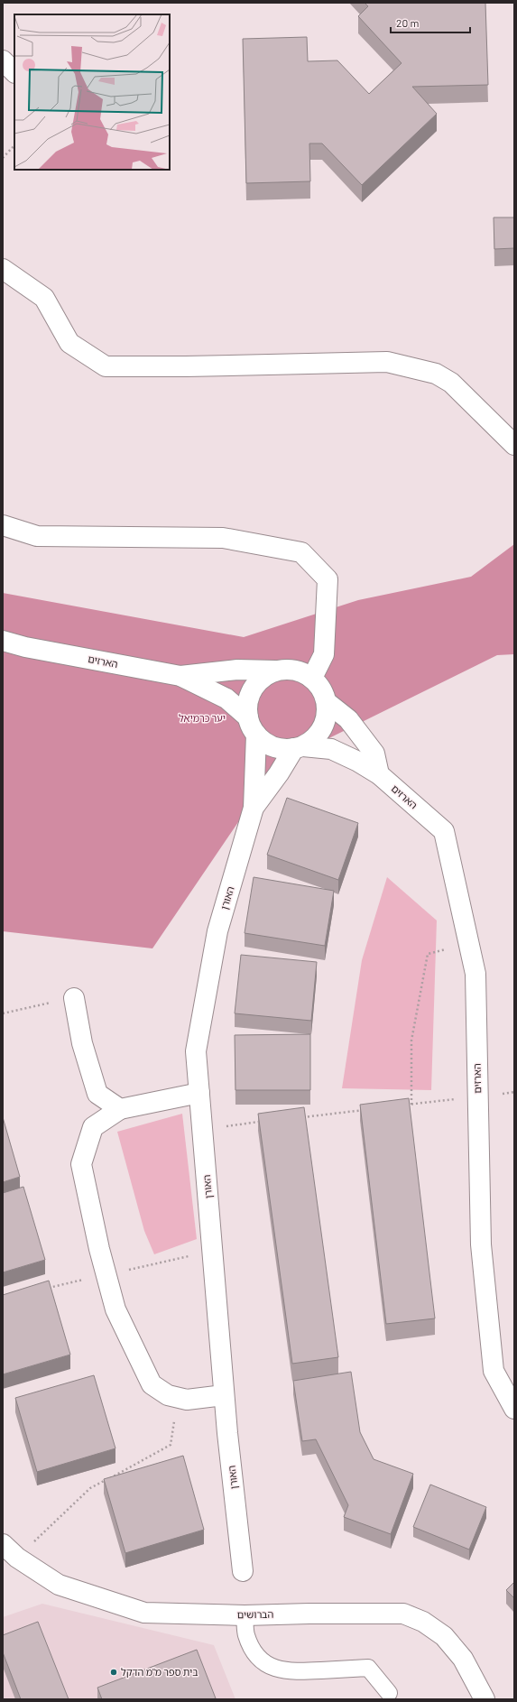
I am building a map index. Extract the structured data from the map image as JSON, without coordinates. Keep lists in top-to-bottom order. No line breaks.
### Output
{"streets":{"street":["הארזים","האורן","הברושים"]},"crossings":[["הארזים","האורן"]],"parks":["יער כרמיאל"],"places":["בית ספר מ\"מ הדקל"],"scale_bar":"20 m"}
